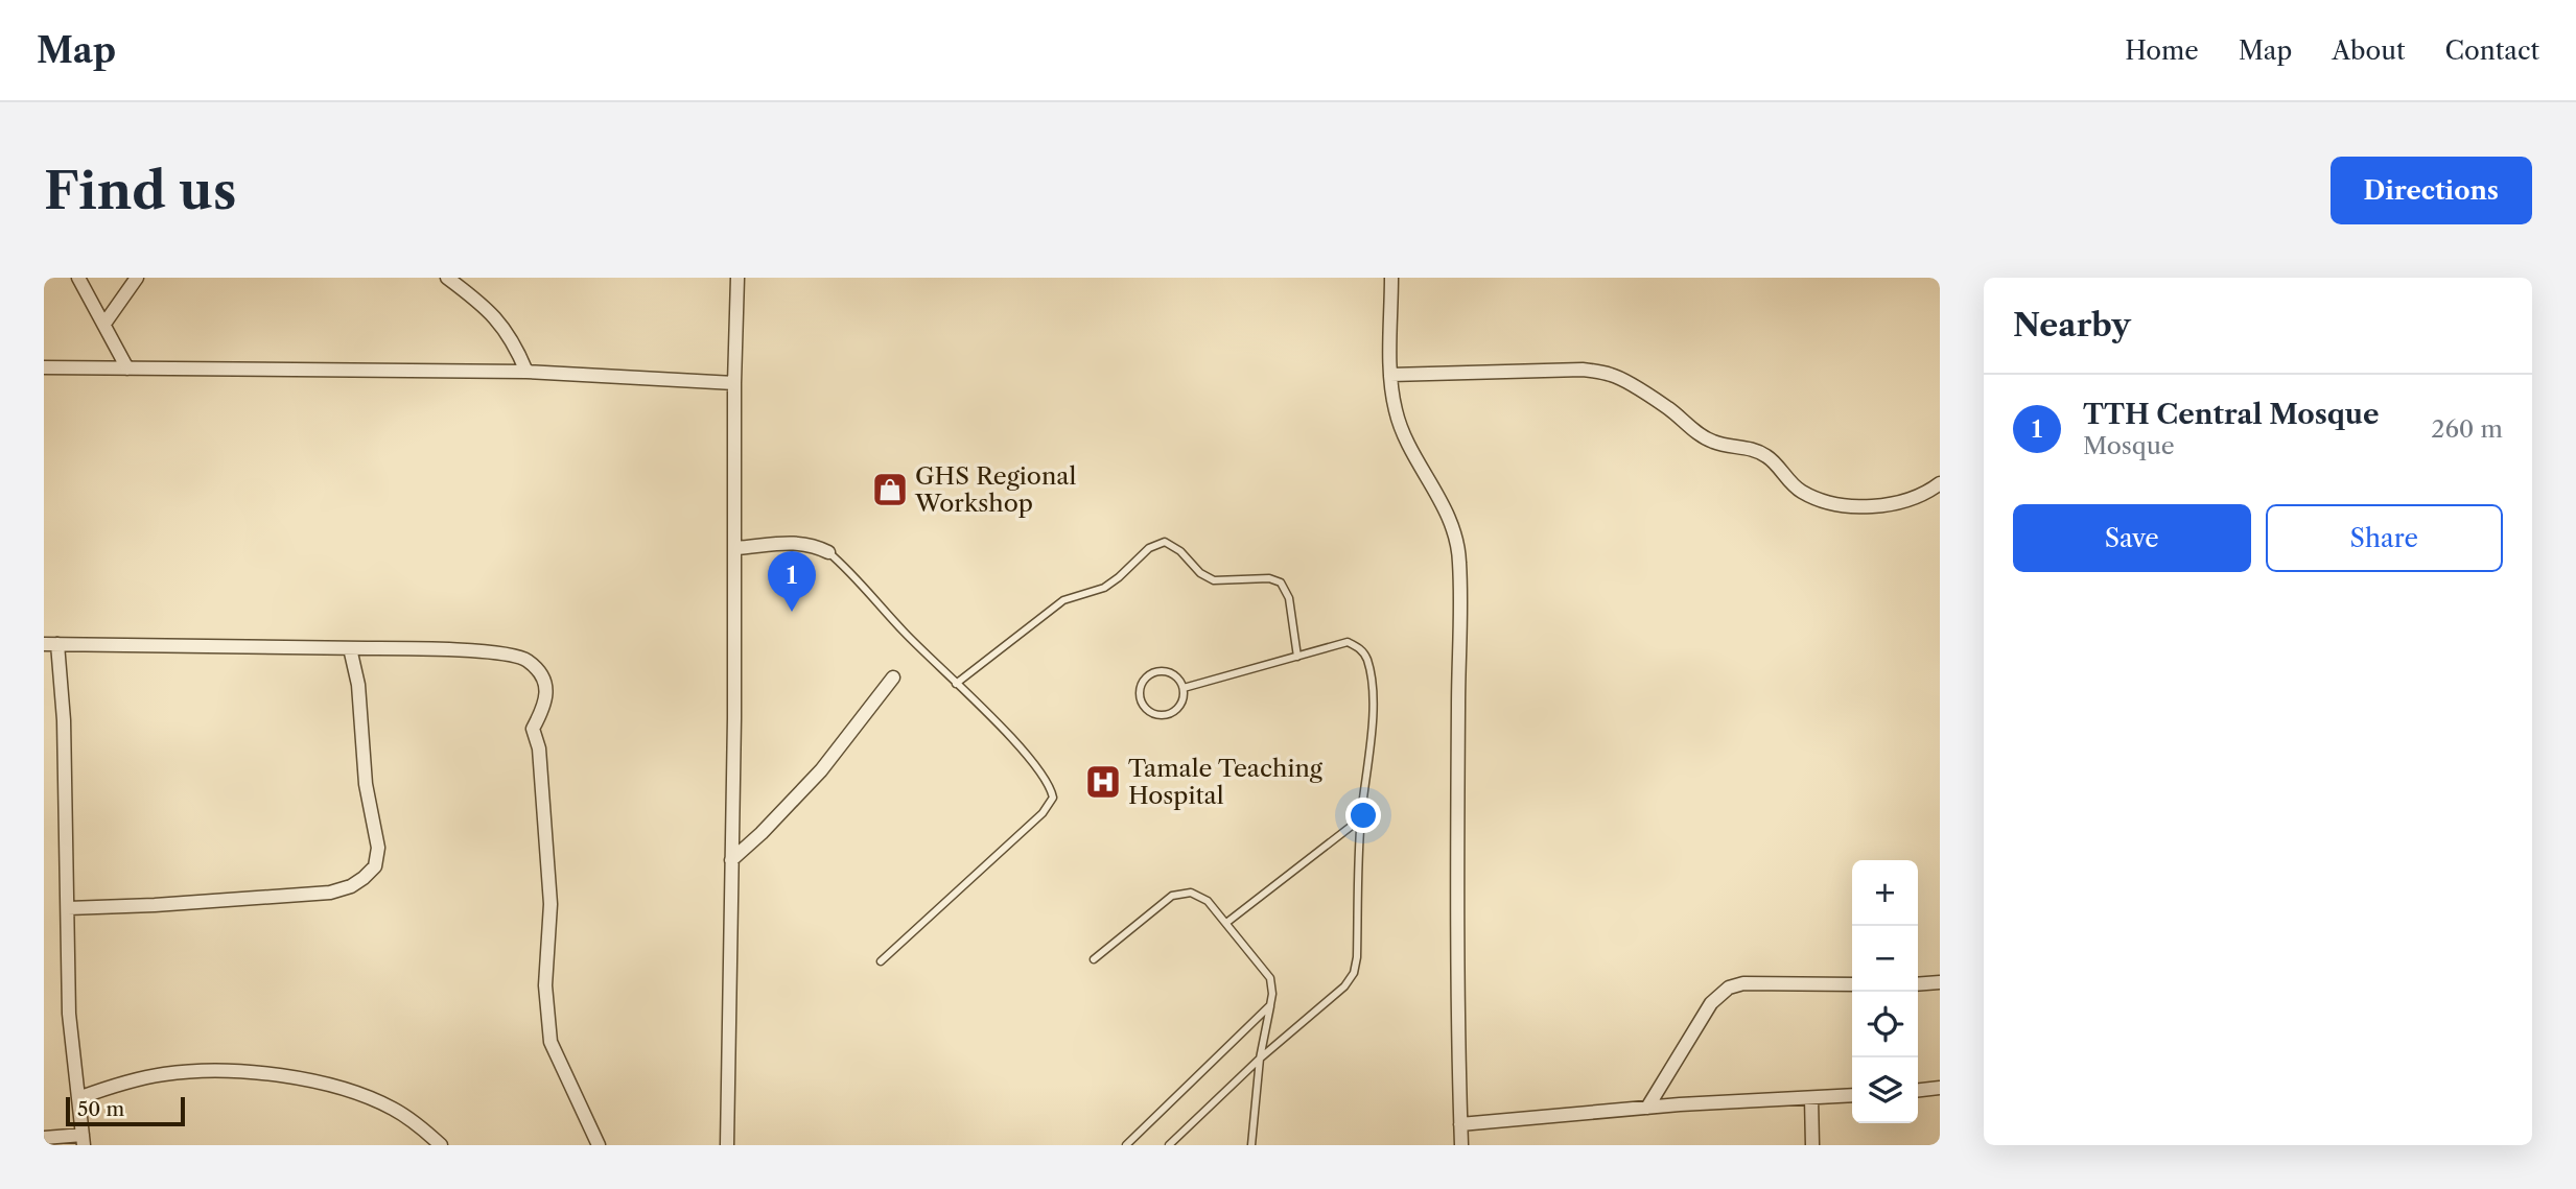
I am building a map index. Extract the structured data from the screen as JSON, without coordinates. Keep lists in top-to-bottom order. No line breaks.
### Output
{"places":{"shop":["GHS Regional Workshop"],"hospital":["Tamale Teaching Hospital"]},"scale_bar":"50 m","page":{"header":"Map","nav":["Home","Map","About","Contact"],"buttons":["Directions",["Save","Share"]],"title":"Find us","heading":"Nearby","list":[{"mark":"1","name":"TTH Central Mosque","note":"Mosque","value":"260 m"}],"pins":"1","map_buttons":["+","−"],"scale":"50 m"}}
